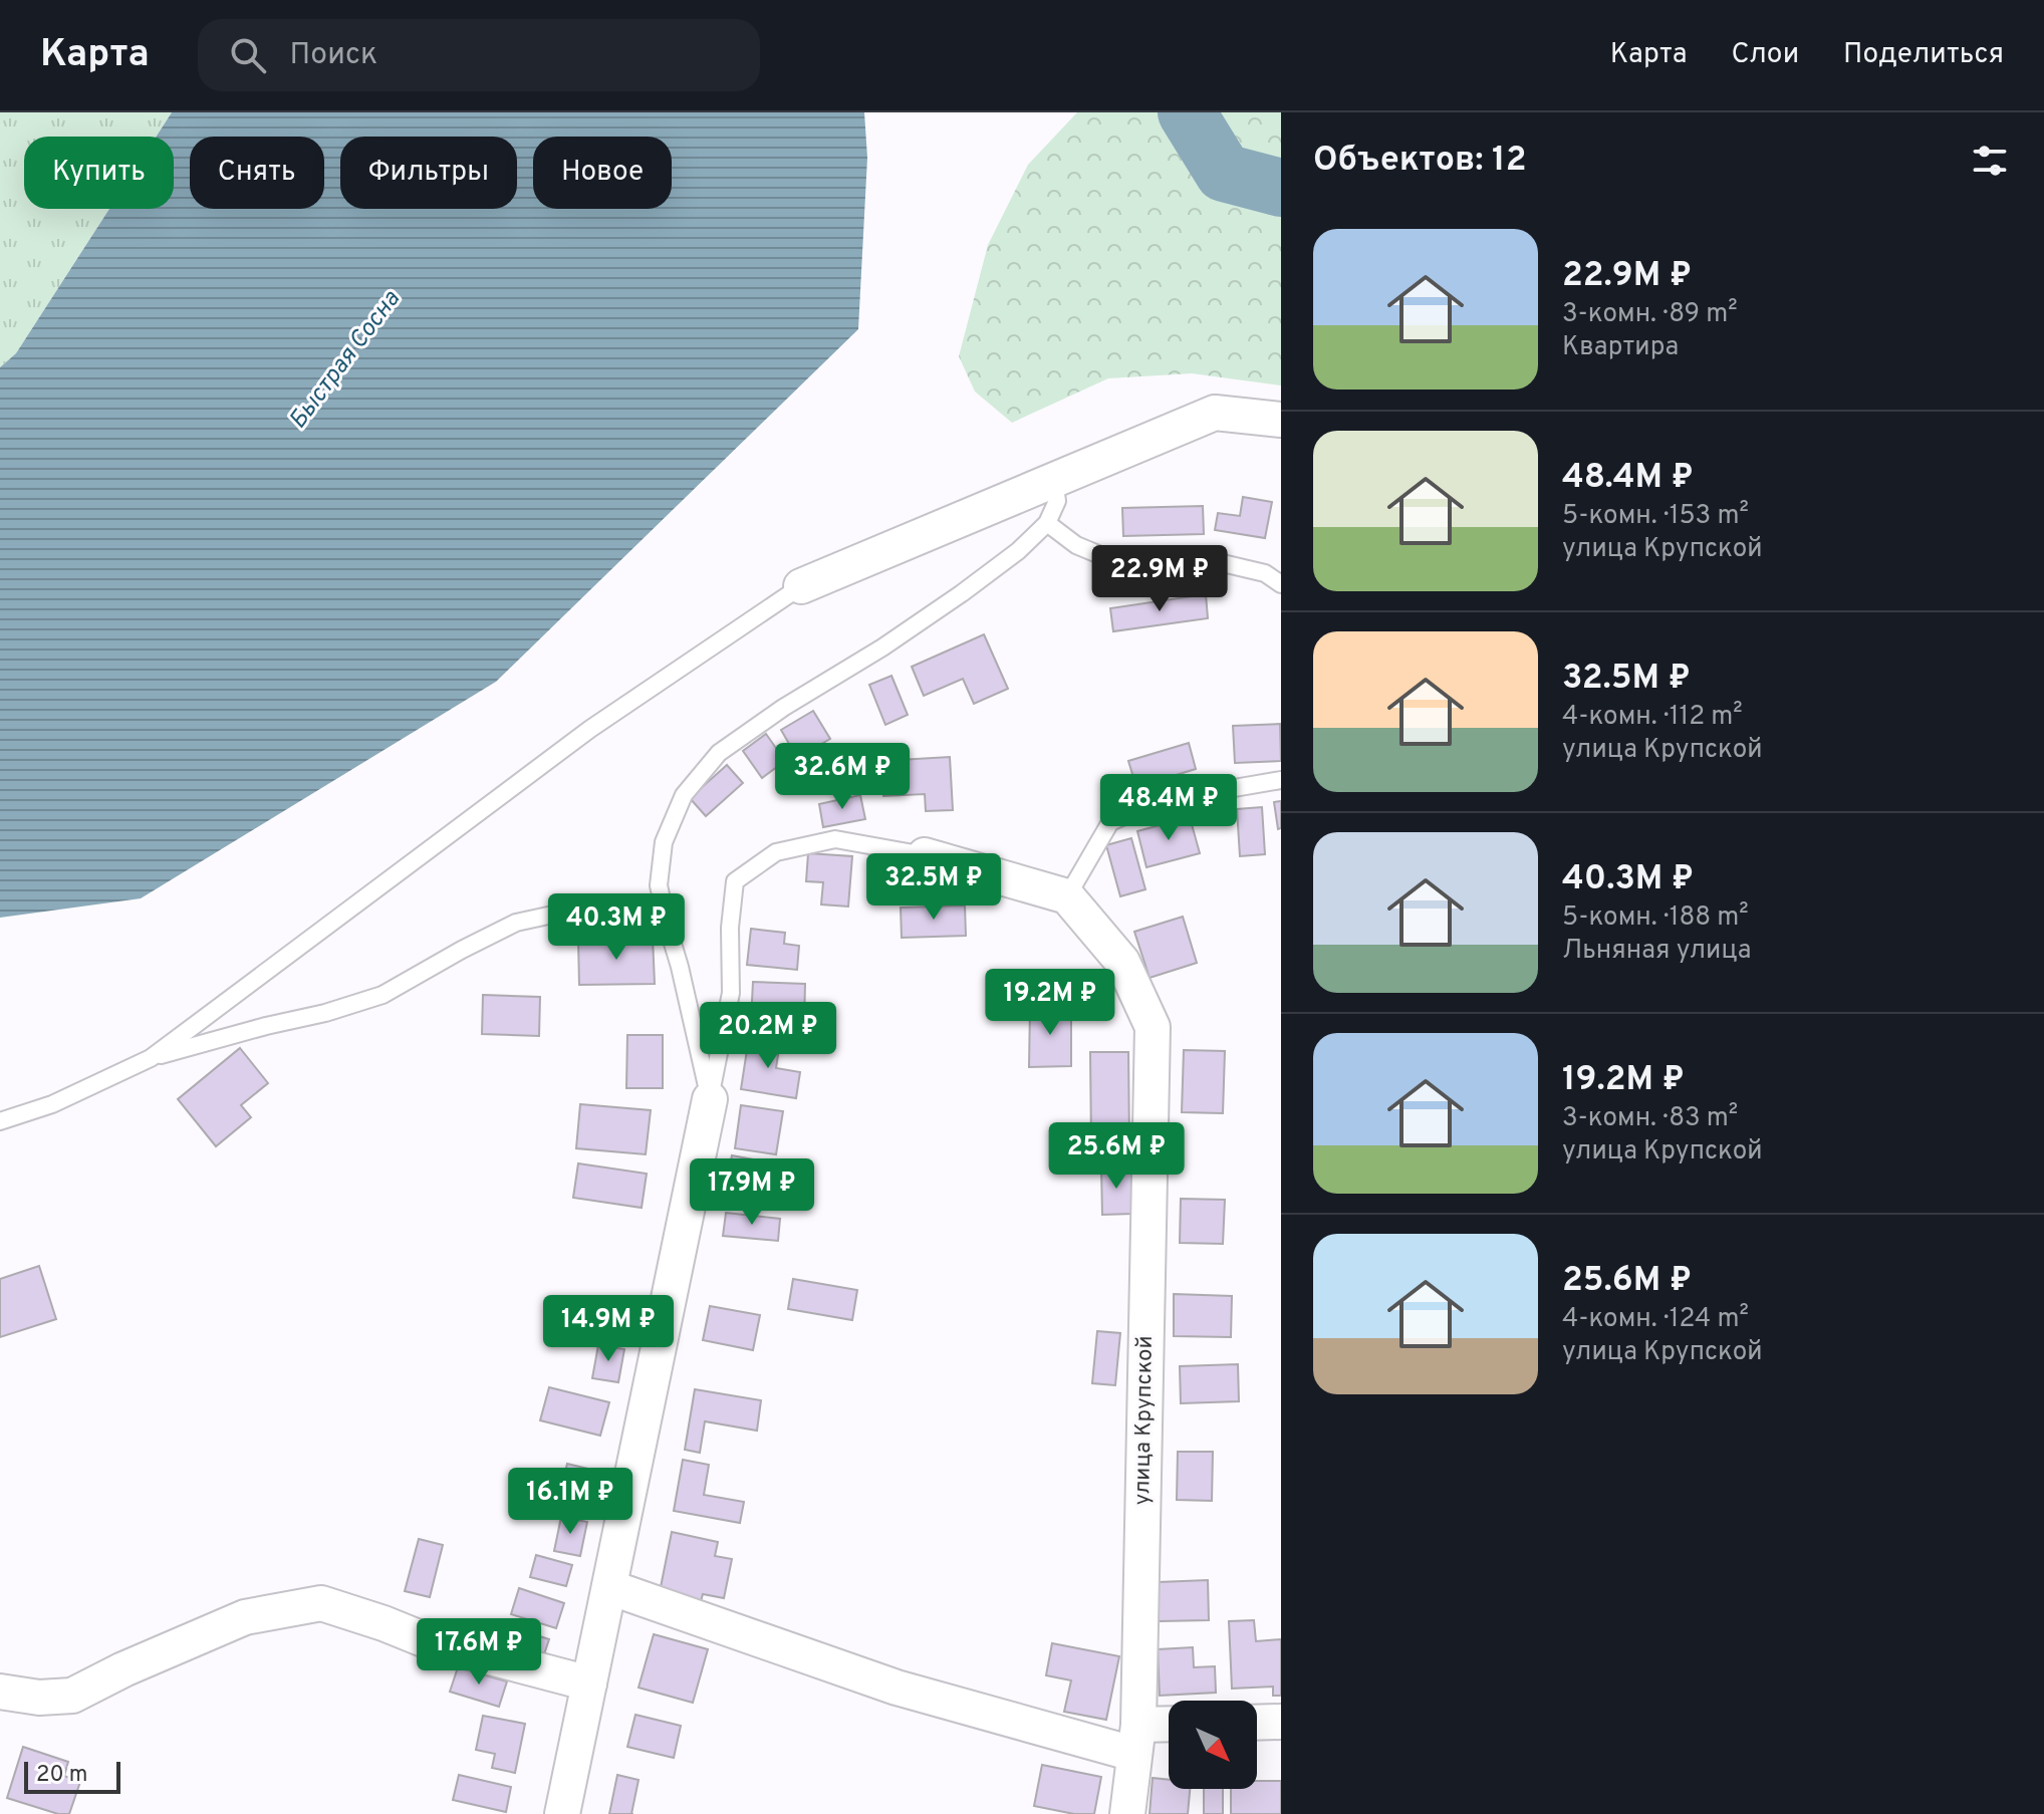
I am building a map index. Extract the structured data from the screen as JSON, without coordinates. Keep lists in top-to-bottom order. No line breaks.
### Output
{"streets":{"street":["улица Крупской"]},"water":["Быстрая Сосна"],"scale_bar":"20 m","north":"bottom right","page":{"header":"Карта","search":"Поиск","nav":["Карта","Слои","Поделиться"],"heading":"Объектов: 12","chip":["Купить","Снять","Фильтры","Новое"],"list":[{"name":"22.9M ₽","note":"3-комн. · 89 m² · Квартира"},{"name":"48.4M ₽","note":"5-комн. · 153 m² · улица Крупской"},{"name":"32.5M ₽","note":"4-комн. · 112 m² · улица Крупской"},{"name":"40.3M ₽","note":"5-комн. · 188 m² · Льняная улица"},{"name":"19.2M ₽","note":"3-комн. · 83 m² · улица Крупской"},{"name":"25.6M ₽","note":"4-комн. · 124 m² · улица Крупской"}],"price":["22.9M ₽","32.6M ₽","48.4M ₽","32.5M ₽","40.3M ₽","19.2M ₽","20.2M ₽","25.6M ₽","17.9M ₽","14.9M ₽","16.1M ₽","17.6M ₽"],"scale":"20 m"}}
